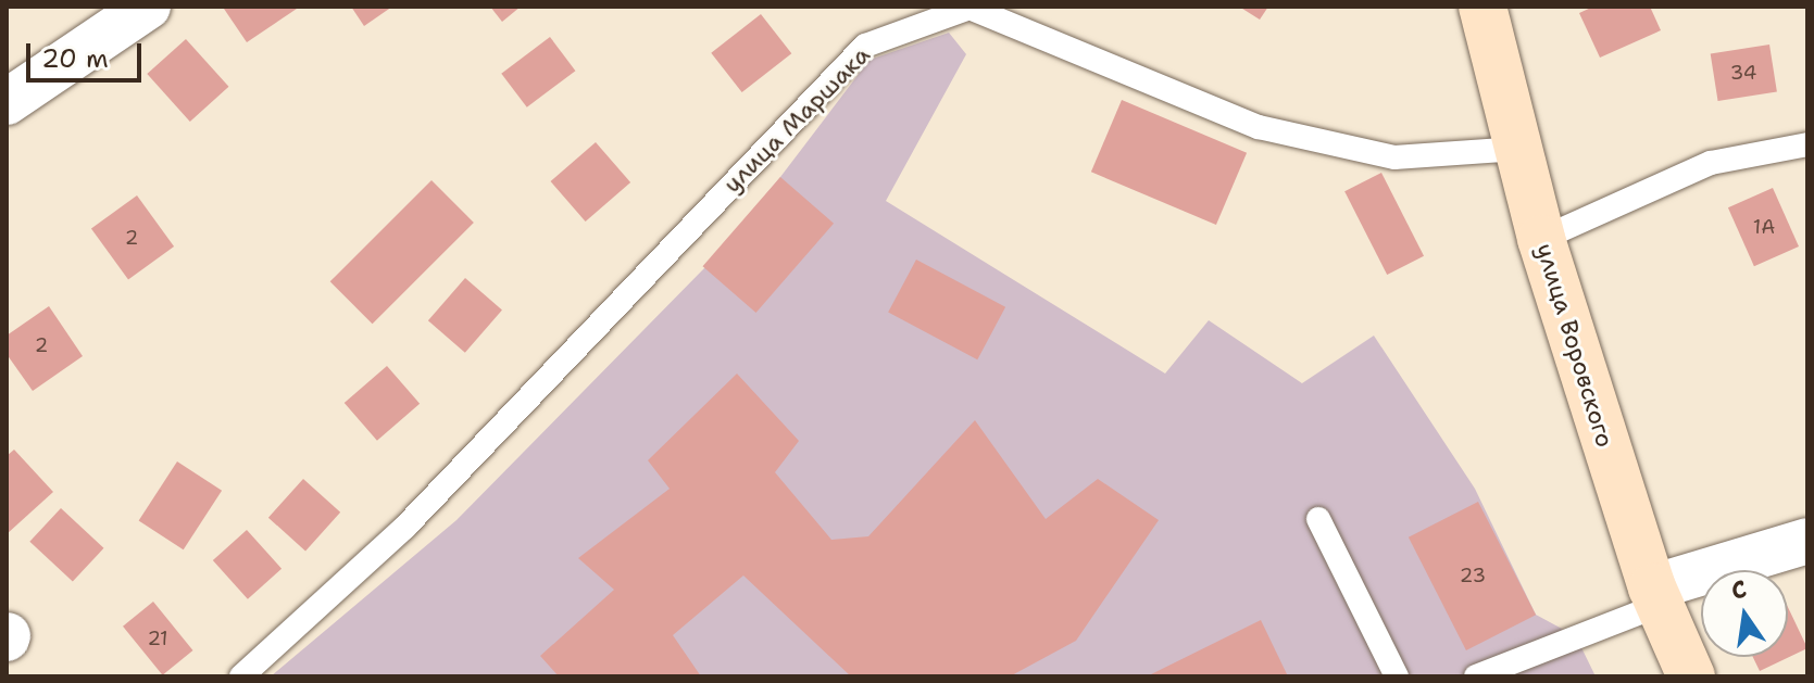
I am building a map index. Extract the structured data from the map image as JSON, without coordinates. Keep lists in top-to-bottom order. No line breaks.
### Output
{"streets":{"street":["улица Воровского"],"lane":["улица Маршака"]},"crossings":[["улица Маршака","улица Воровского"]],"house_numbers":["34","1А","2","2","23","21"],"scale_bar":"20 m","north":"top"}
